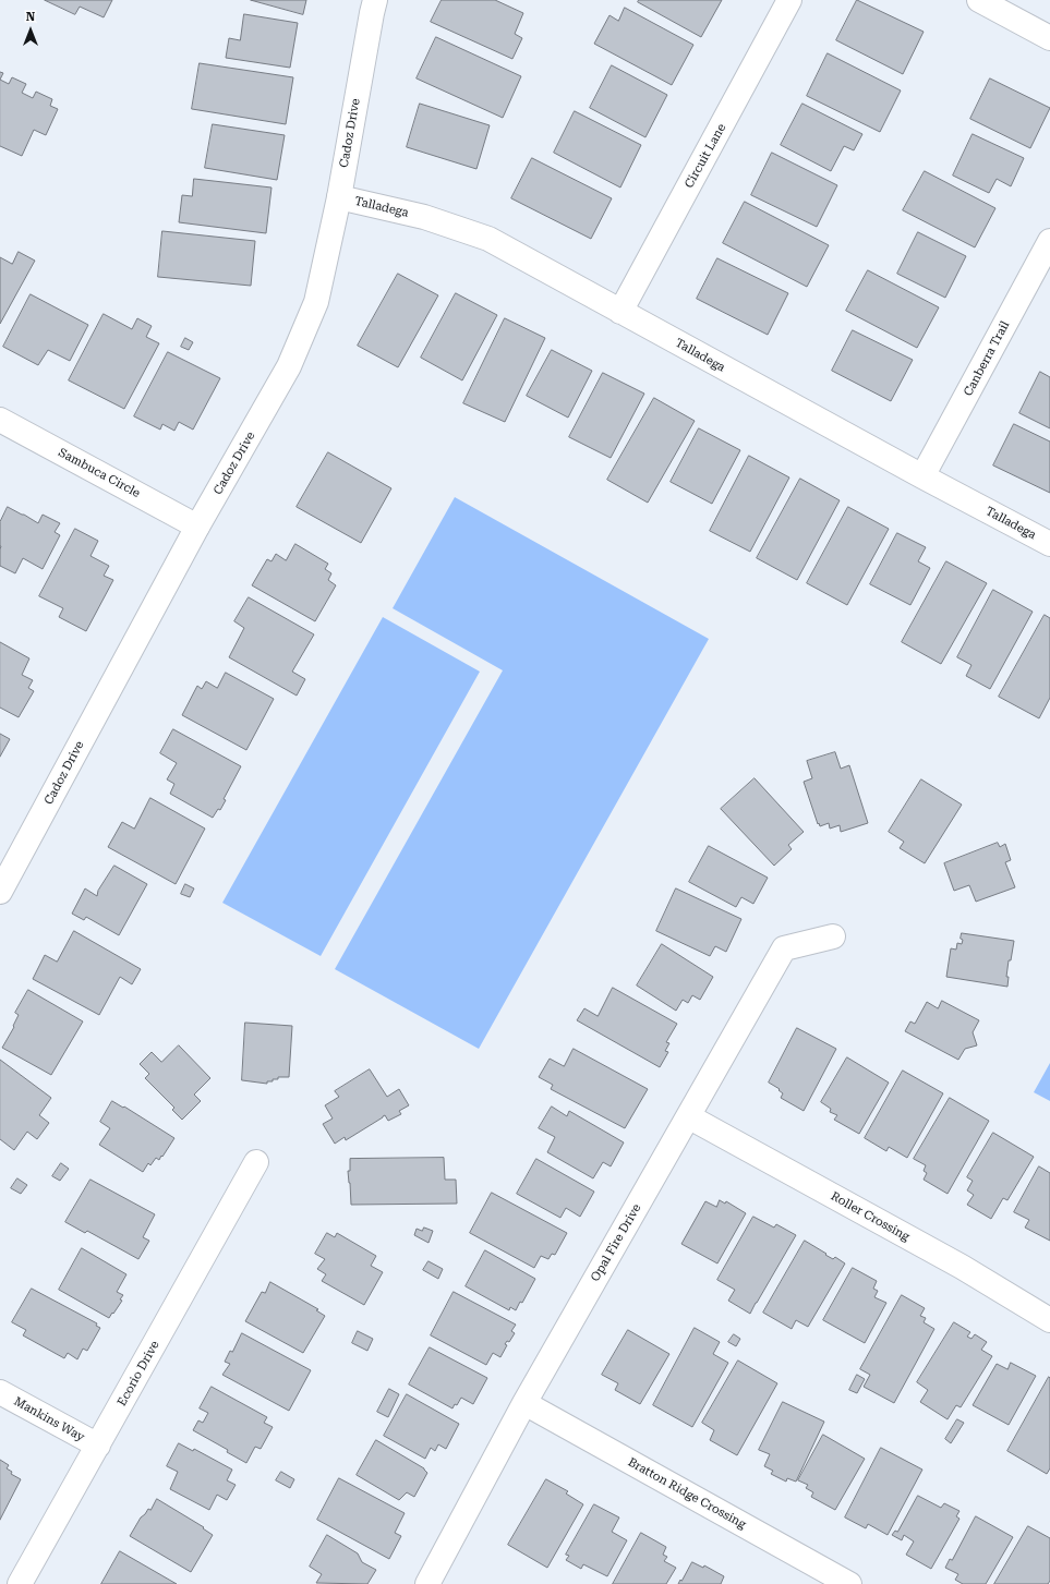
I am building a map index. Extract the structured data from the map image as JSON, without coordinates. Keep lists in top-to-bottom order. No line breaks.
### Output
{"streets":{"street":["Cadoz Drive","Circuit Lane","Talladega","Canberra Trail","Sambuca Circle","Roller Crossing","Opal Fire Drive","Ecorio Drive","Mankins Way","Bratton Ridge Crossing"]},"crossings":[["Cadoz Drive","Talladega"],["Cadoz Drive","Sambuca Circle"],["Circuit Lane","Talladega"],["Talladega","Canberra Trail"],["Roller Crossing","Opal Fire Drive"],["Opal Fire Drive","Bratton Ridge Crossing"],["Ecorio Drive","Mankins Way"]],"north":"top"}
